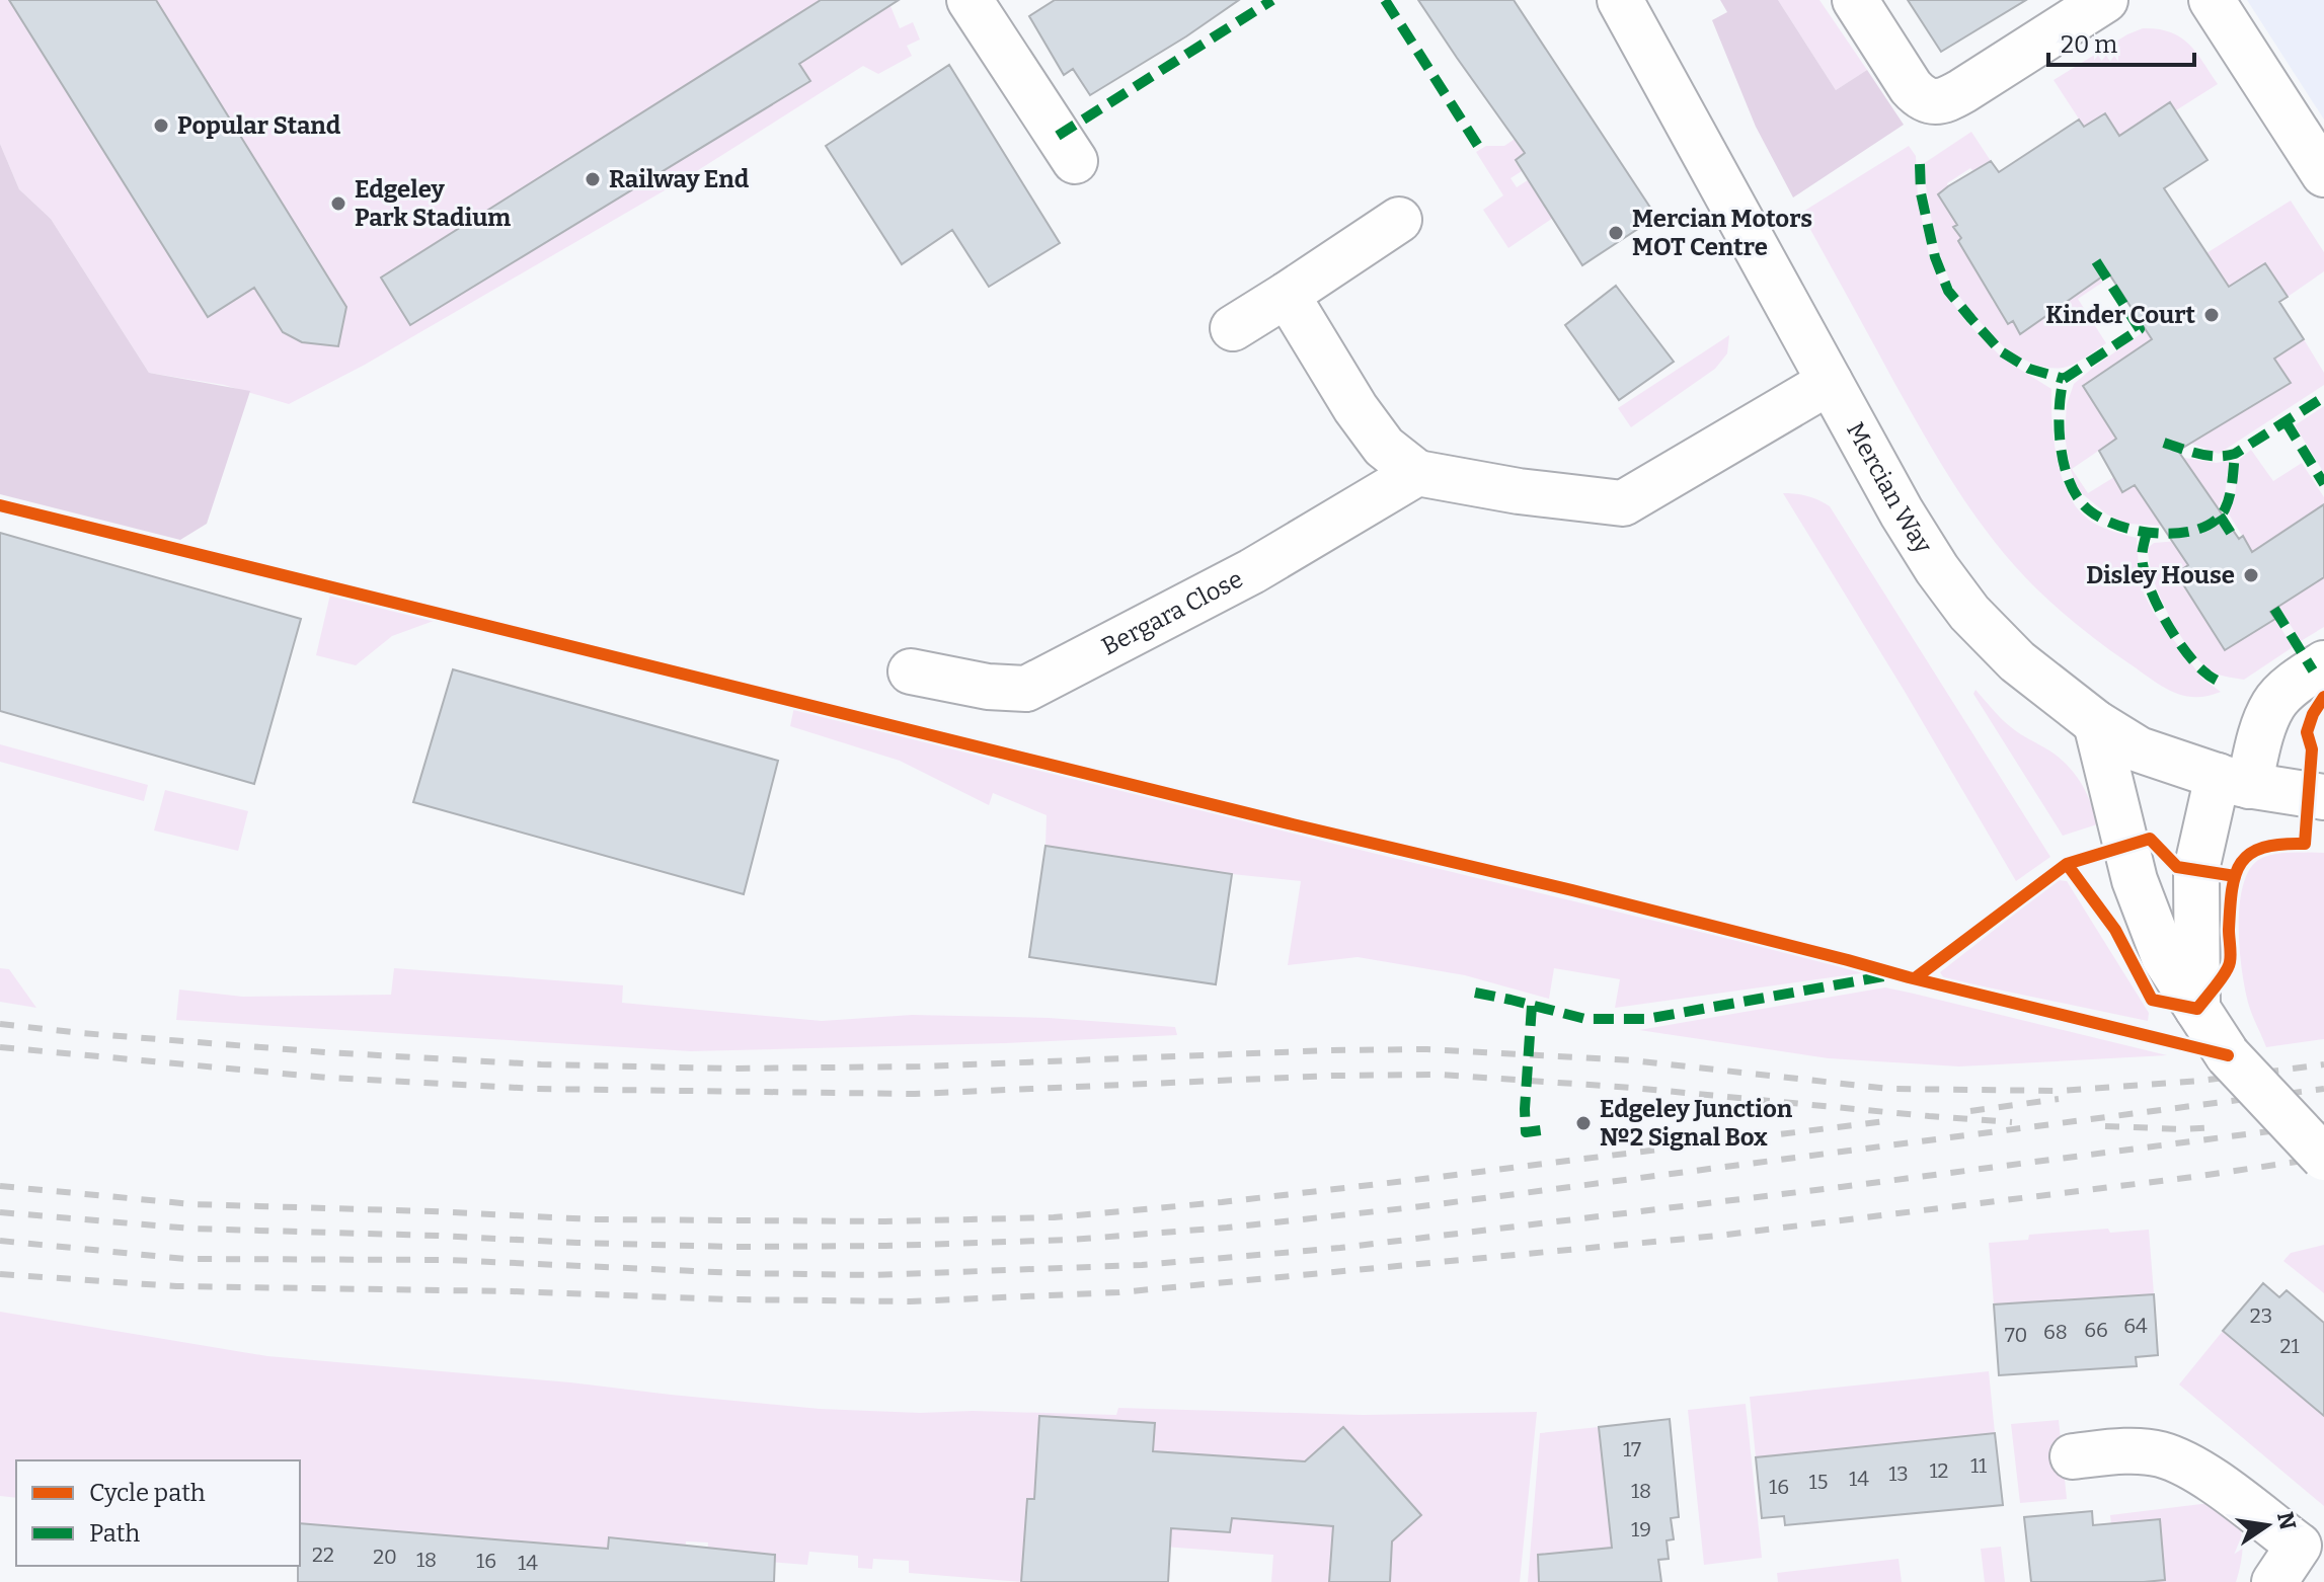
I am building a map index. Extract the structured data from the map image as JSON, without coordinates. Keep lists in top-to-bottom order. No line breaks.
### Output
{"streets":{"street":["Mercian Way","Bergara Close"]},"places":["Popular Stand","Railway End","Edgeley Park Stadium","Mercian Motors MOT Centre","Kinder Court","Disley House","Edgeley Junction №2 Signal Box"],"house_numbers":["23","64","66","68","70","21","17","11","12","13","14","15","16","18","19","22","20","18","16","14"],"legend":["Cycle path","Path"],"scale_bar":"20 m","north":"right"}
